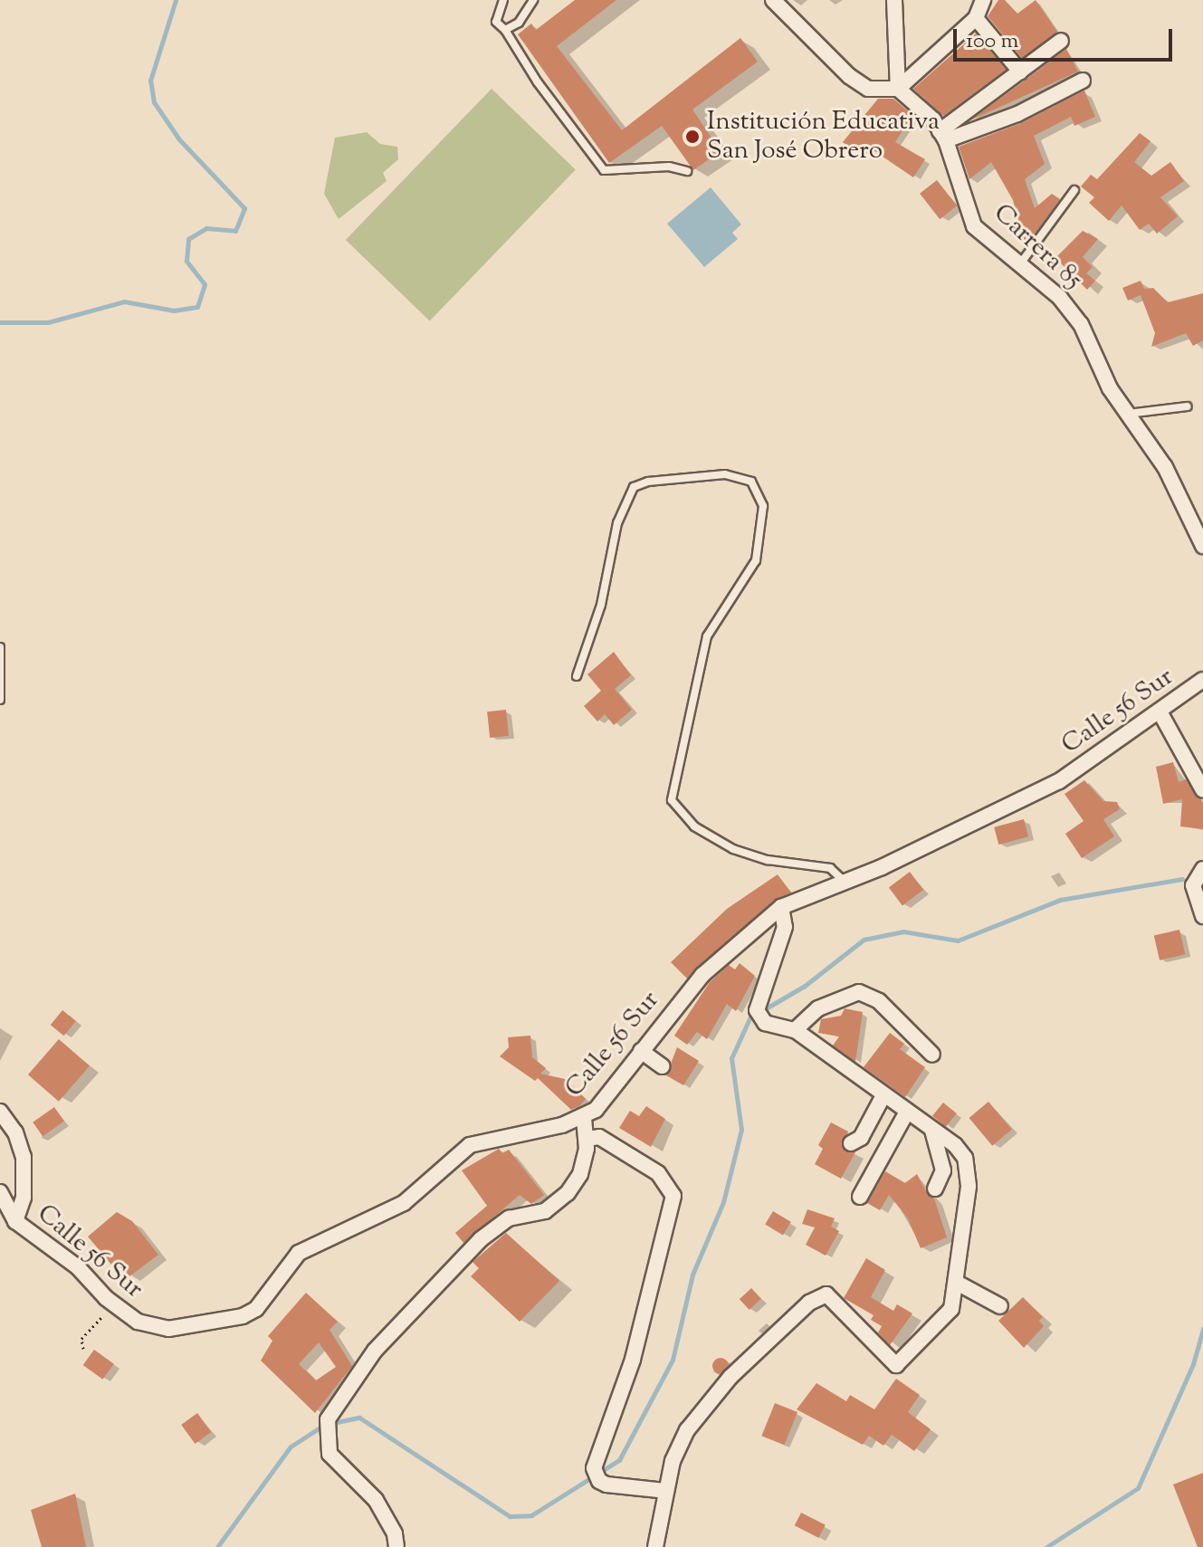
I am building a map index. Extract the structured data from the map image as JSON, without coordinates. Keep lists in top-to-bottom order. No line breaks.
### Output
{"streets":{"street":["Carrera 85","Calle 56 Sur"]},"places":["Institución Educativa San José Obrero"],"scale_bar":"100 m"}
